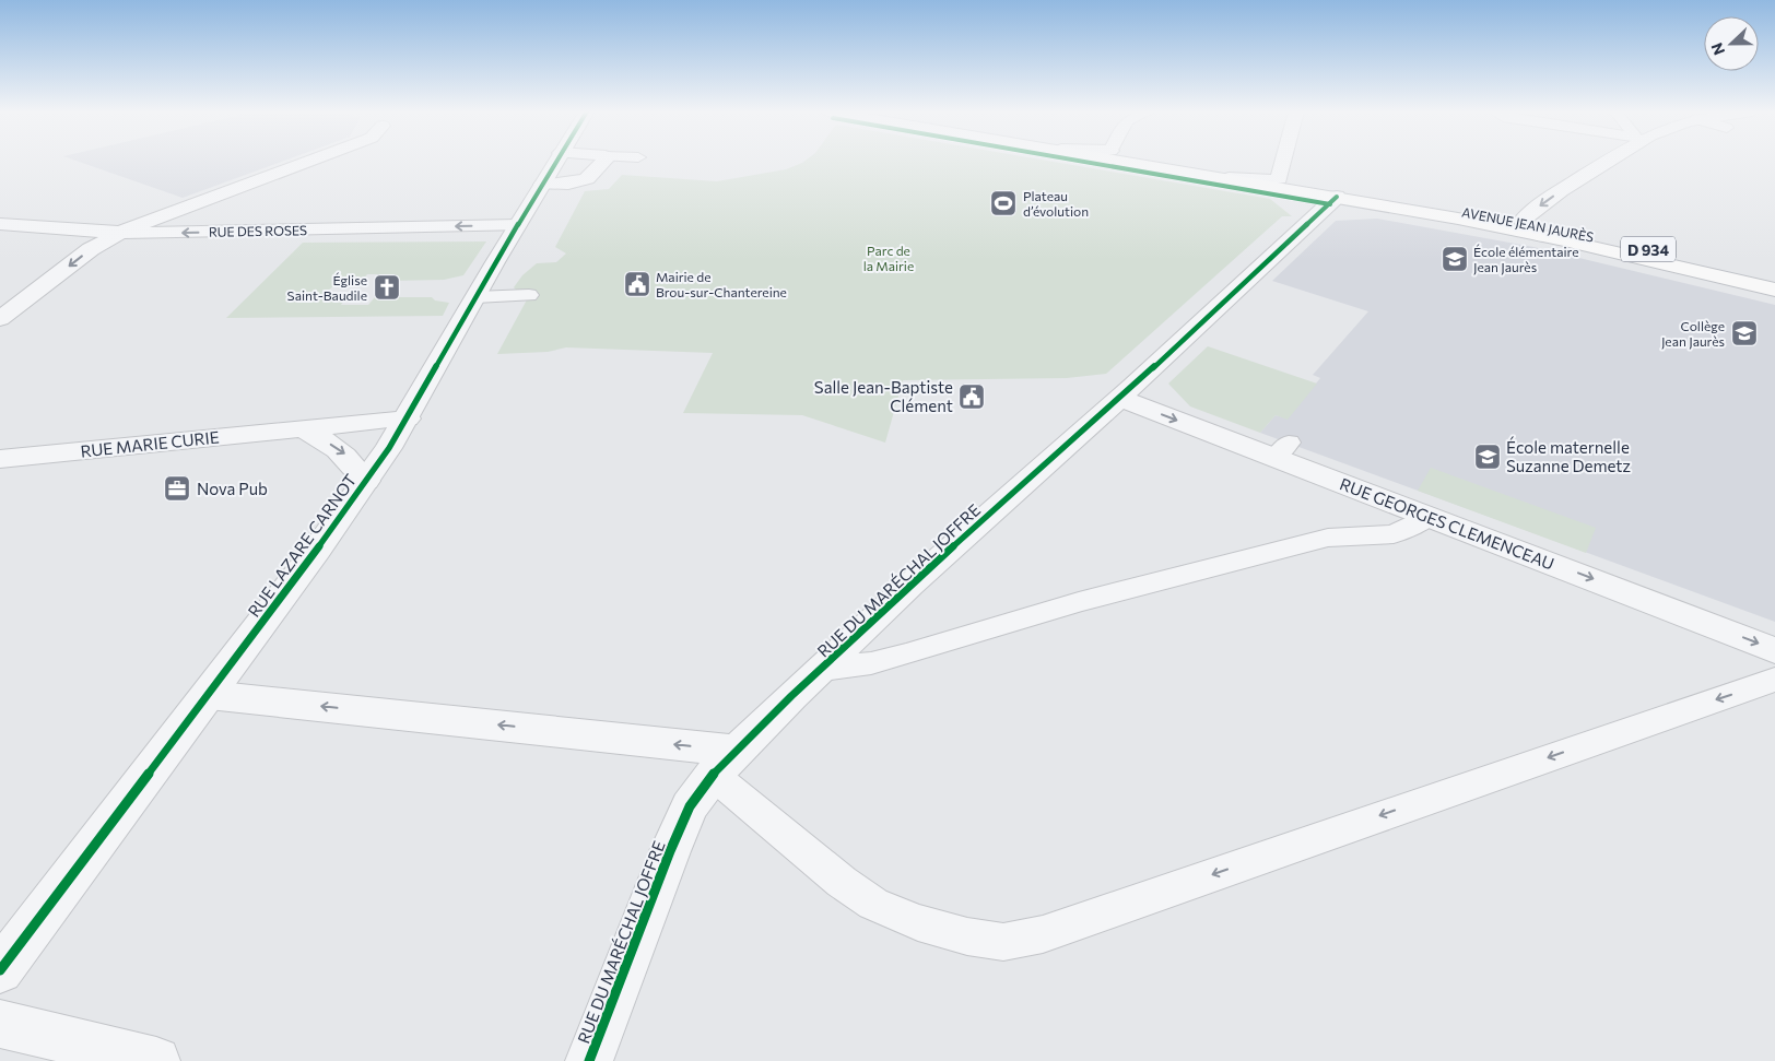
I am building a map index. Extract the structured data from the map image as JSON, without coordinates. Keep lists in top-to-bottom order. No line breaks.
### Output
{"streets":{"main road":["AVENUE JEAN JAURÈS","D 934"],"street":["RUE DES ROSES","RUE MARIE CURIE","RUE GEORGES CLEMENCEAU","RUE LAZARE CARNOT","RUE DU MARÉCHAL JOFFRE"]},"crossings":[["AVENUE JEAN JAURÈS","D 934"],["AVENUE JEAN JAURÈS","RUE DU MARÉCHAL JOFFRE"],["RUE DES ROSES","RUE LAZARE CARNOT"],["D 934","RUE DU MARÉCHAL JOFFRE"],["RUE MARIE CURIE","RUE LAZARE CARNOT"],["RUE GEORGES CLEMENCEAU","RUE DU MARÉCHAL JOFFRE"]],"one_way":["RUE GEORGES CLEMENCEAU"],"parks":["Parc de la Mairie"],"places":{"sports":["Plateau d’évolution"],"school or university":["École élémentaire Jean Jaurès","Collège Jean Jaurès","École maternelle Suzanne Demetz"],"public building":["Mairie de Brou-sur-Chantereine","Salle Jean-Baptiste Clément"],"church":["Église Saint-Baudile"],"office":["Nova Pub"]},"north":"left"}
